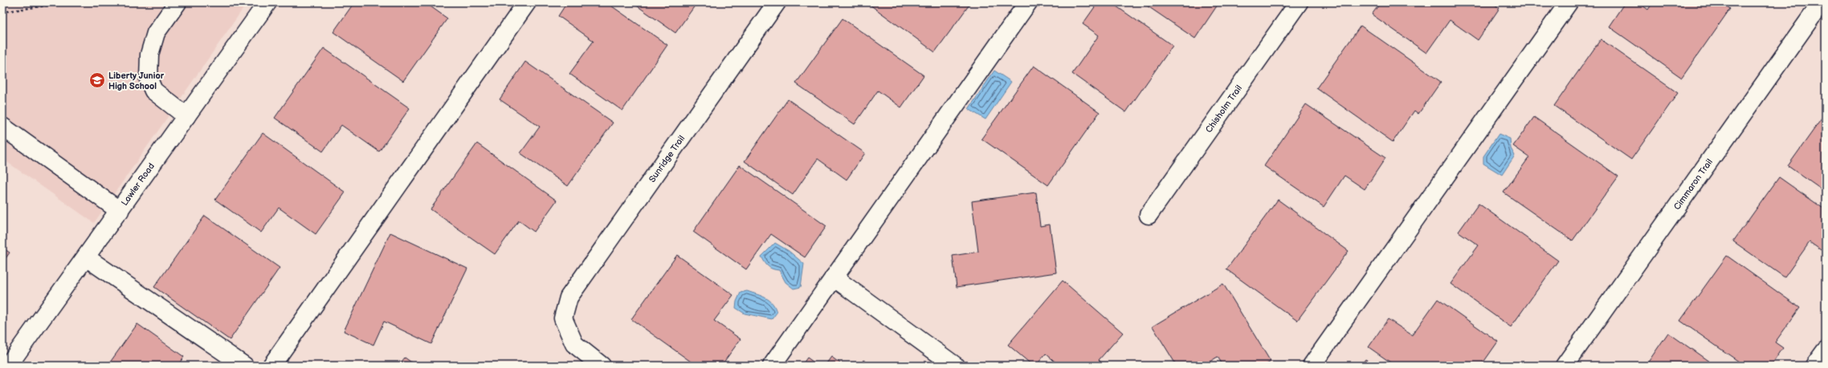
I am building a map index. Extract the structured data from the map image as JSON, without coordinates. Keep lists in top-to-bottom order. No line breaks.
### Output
{"streets":{"street":["Chisholm Trail","Sunridge Trail","Lawler Road","Cimmaron Trail"]},"places":{"school or university":["Liberty Junior High School"]}}
